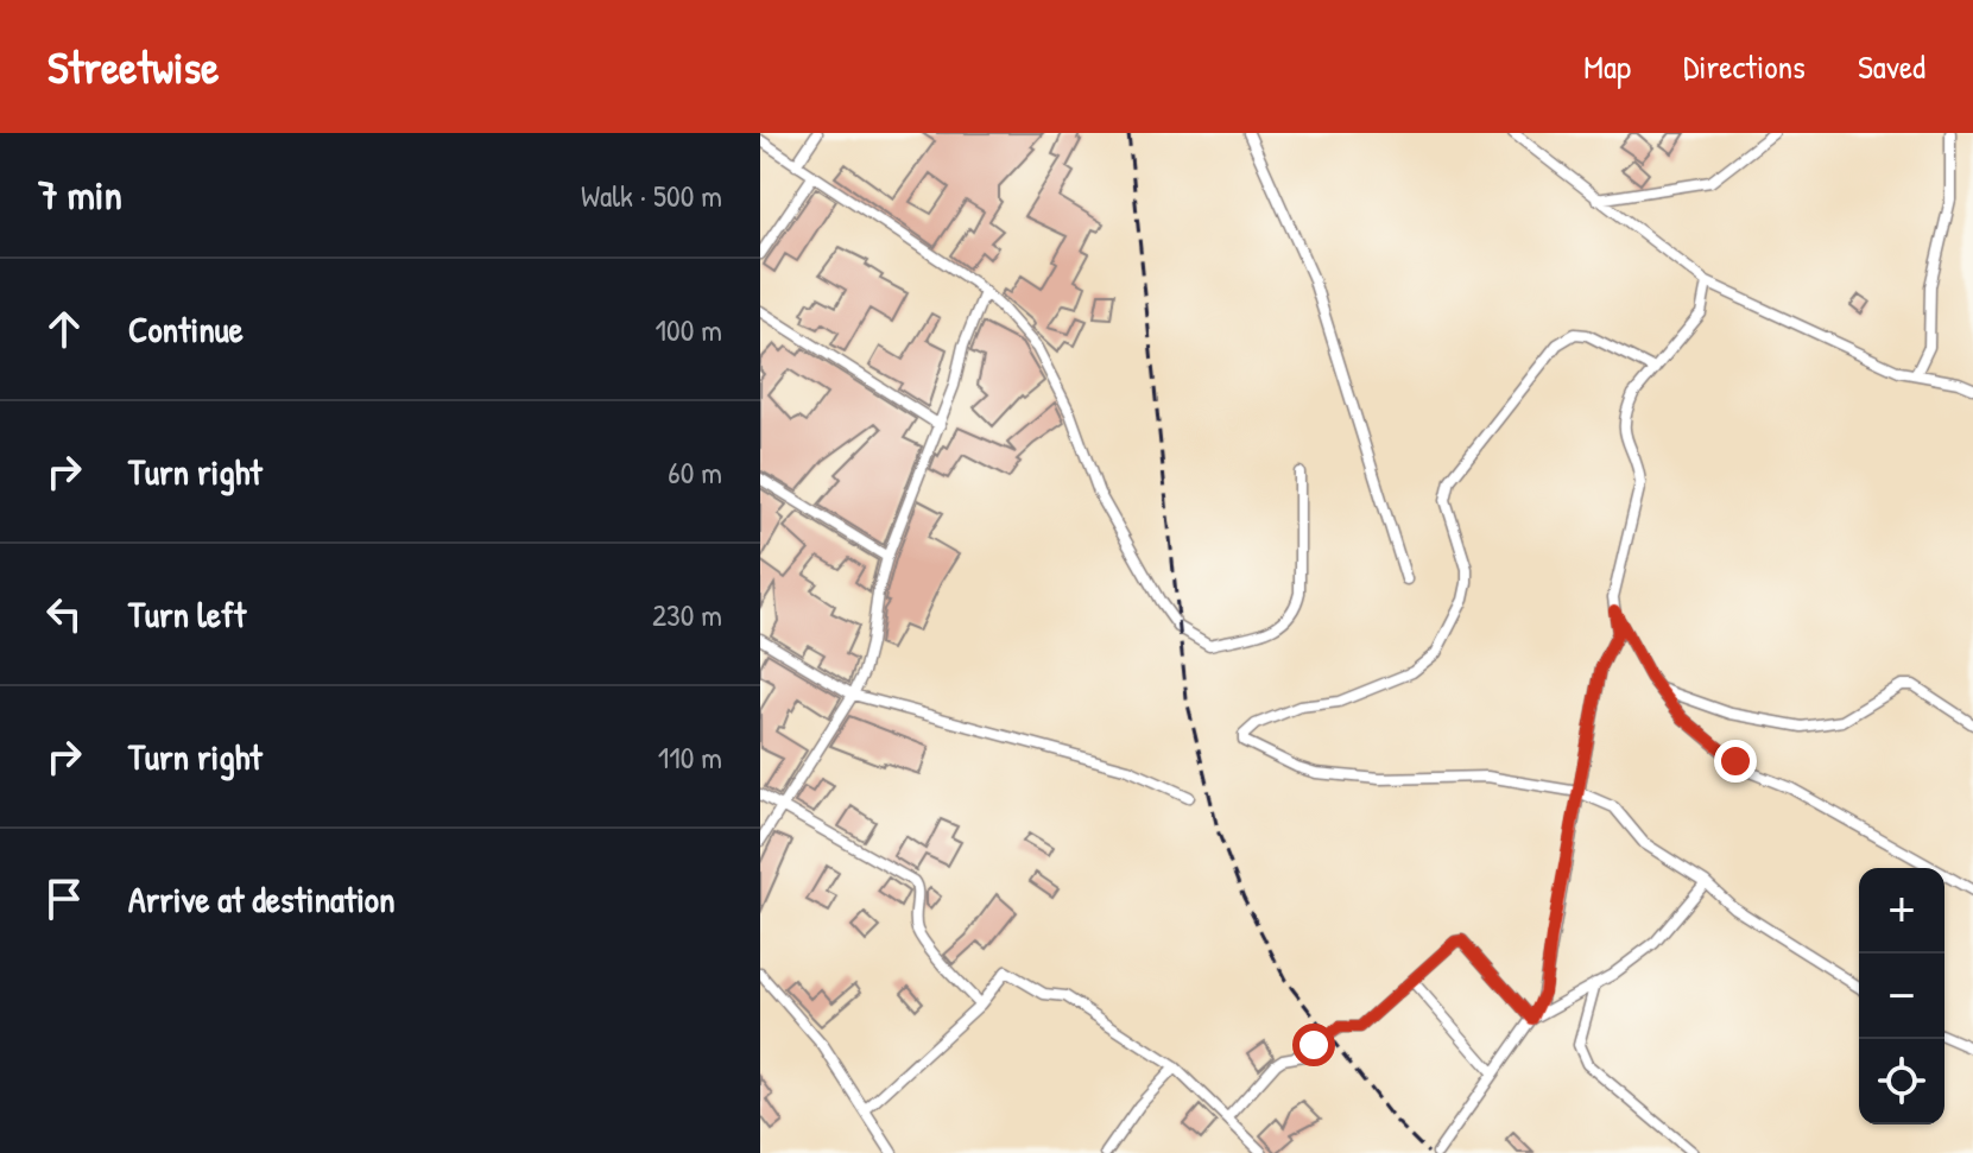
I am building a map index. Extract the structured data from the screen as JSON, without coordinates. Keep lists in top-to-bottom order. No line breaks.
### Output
{"page":{"header":"Streetwise","nav":["Map","Directions","Saved"],"heading":["7 min","Walk · 500 m"],"list":[["Continue","100 m"],["Turn right","60 m"],["Turn left","230 m"],["Turn right","110 m"],"Arrive at destination"],"map_buttons":["+","−"]}}
